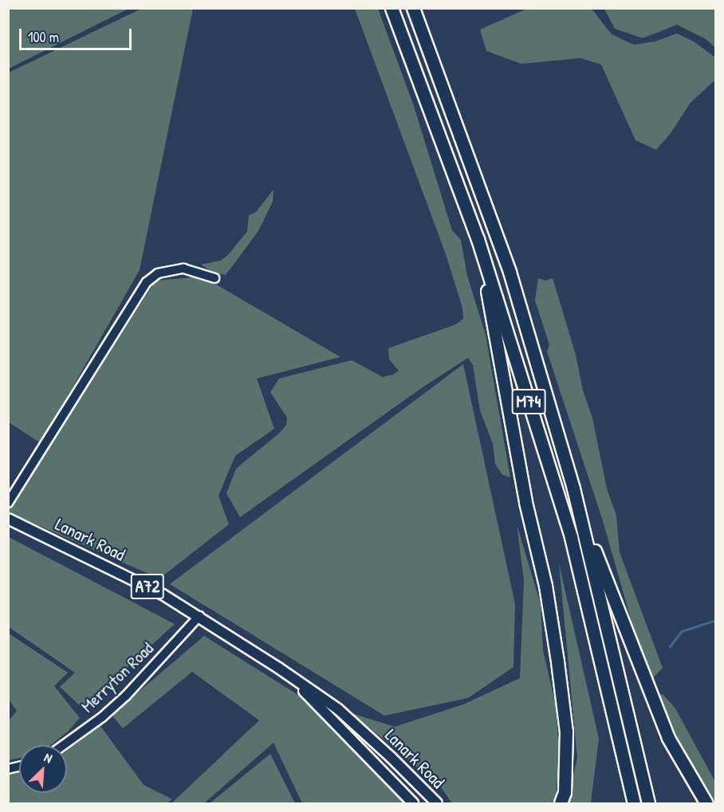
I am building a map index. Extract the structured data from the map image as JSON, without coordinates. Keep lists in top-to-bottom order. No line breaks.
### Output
{"streets":{"highway":["M74"],"main road":["Lanark Road","A72"],"street":["Merryton Road"]},"crossings":[["Lanark Road","Merryton Road"]],"scale_bar":"100 m","north":"top right"}
